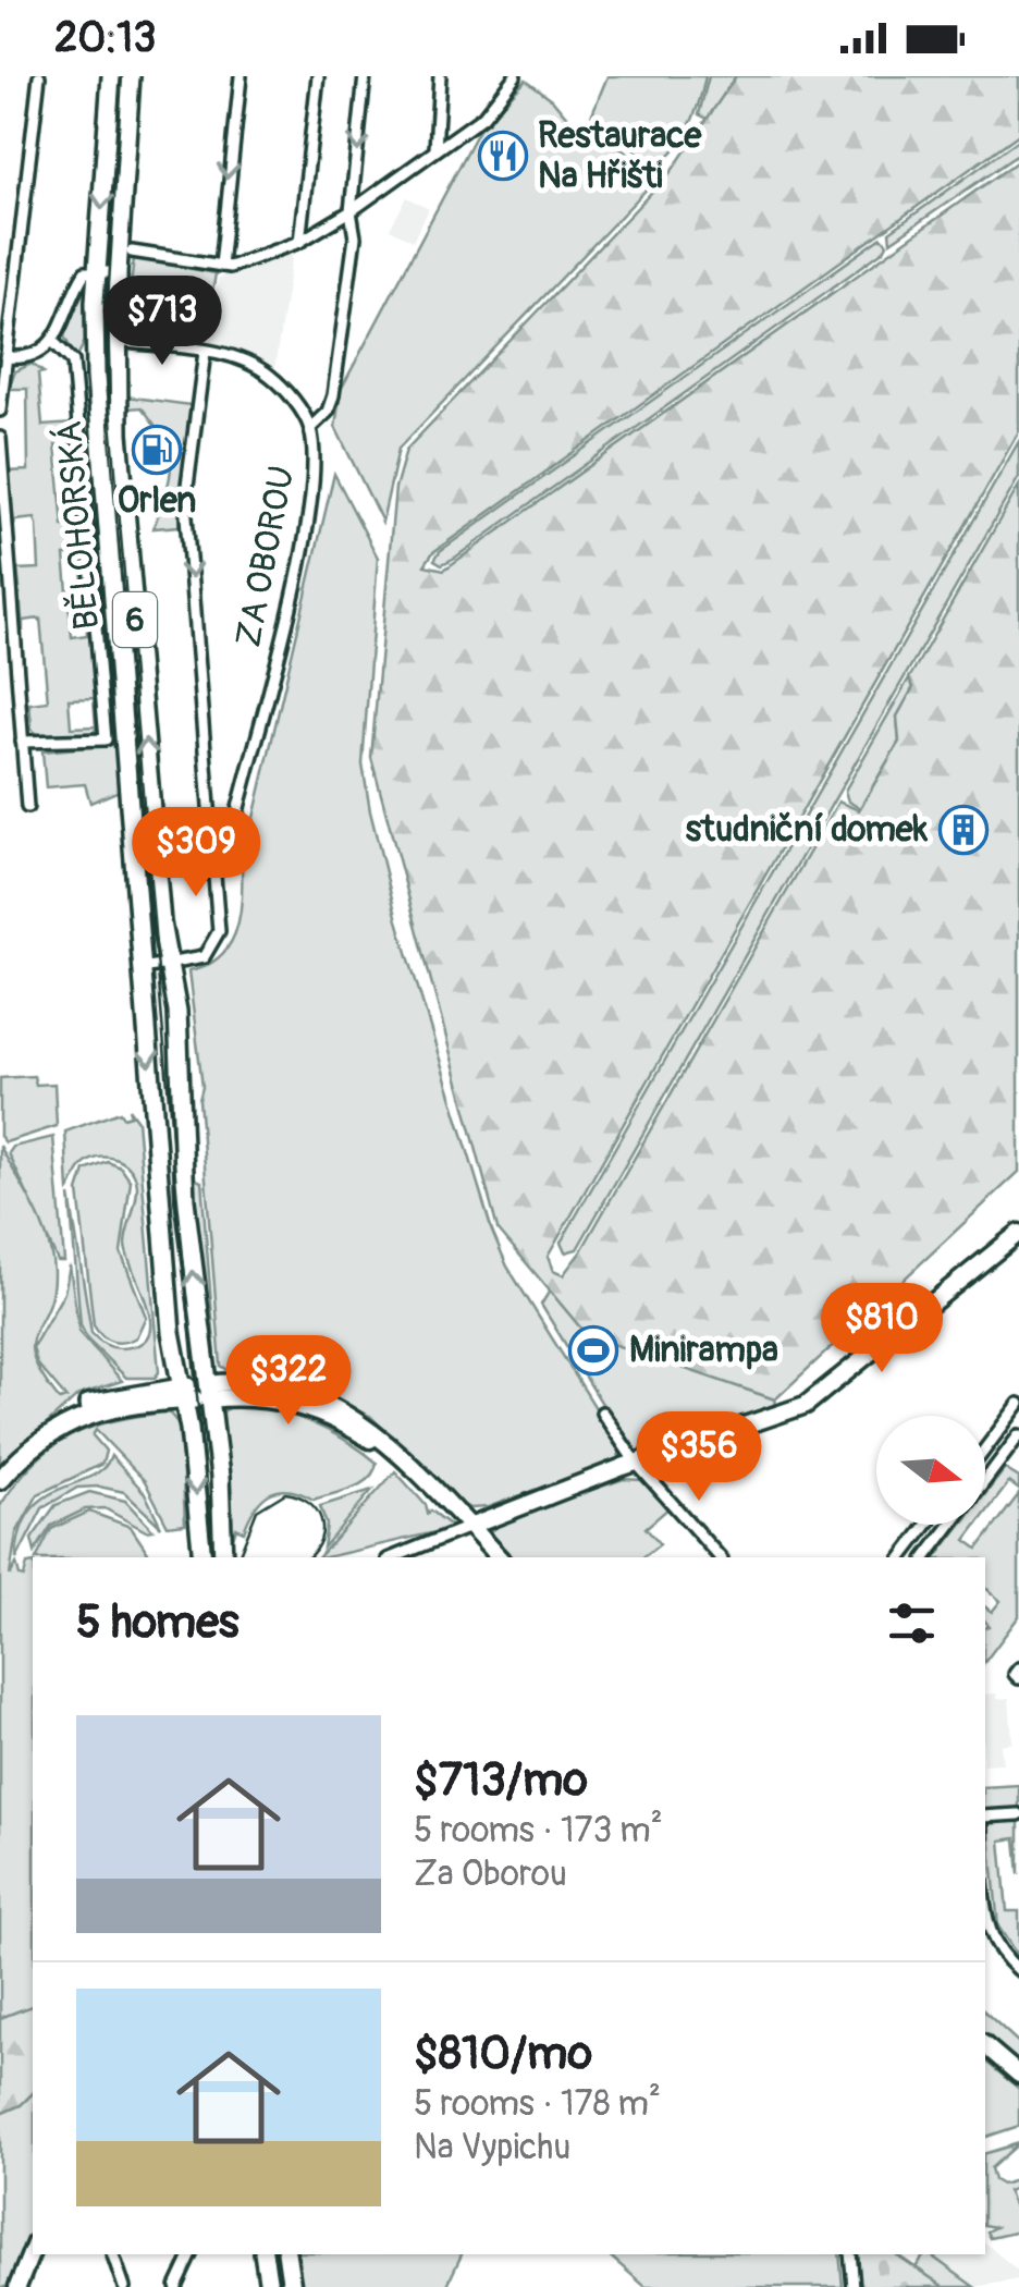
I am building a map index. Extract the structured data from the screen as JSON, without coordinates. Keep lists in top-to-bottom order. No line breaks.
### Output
{"streets":{"main road":["BĚLOHORSKÁ","6"],"street":["ZA OBOROU"]},"places":{"restaurant":["Restaurace Na Hřišti"],"fuel station":["Orlen"],"building":["studniční domek"],"sports":["Minirampa"]},"north":"right","page":{"status":"20:13","price":["$713","$309","$810","$322","$356"],"heading":"5 homes","list":[{"name":"$713/mo","note":"5 rooms · 173 m² · Za Oborou"},{"name":"$810/mo","note":"5 rooms · 178 m² · Na Vypichu"}]}}
